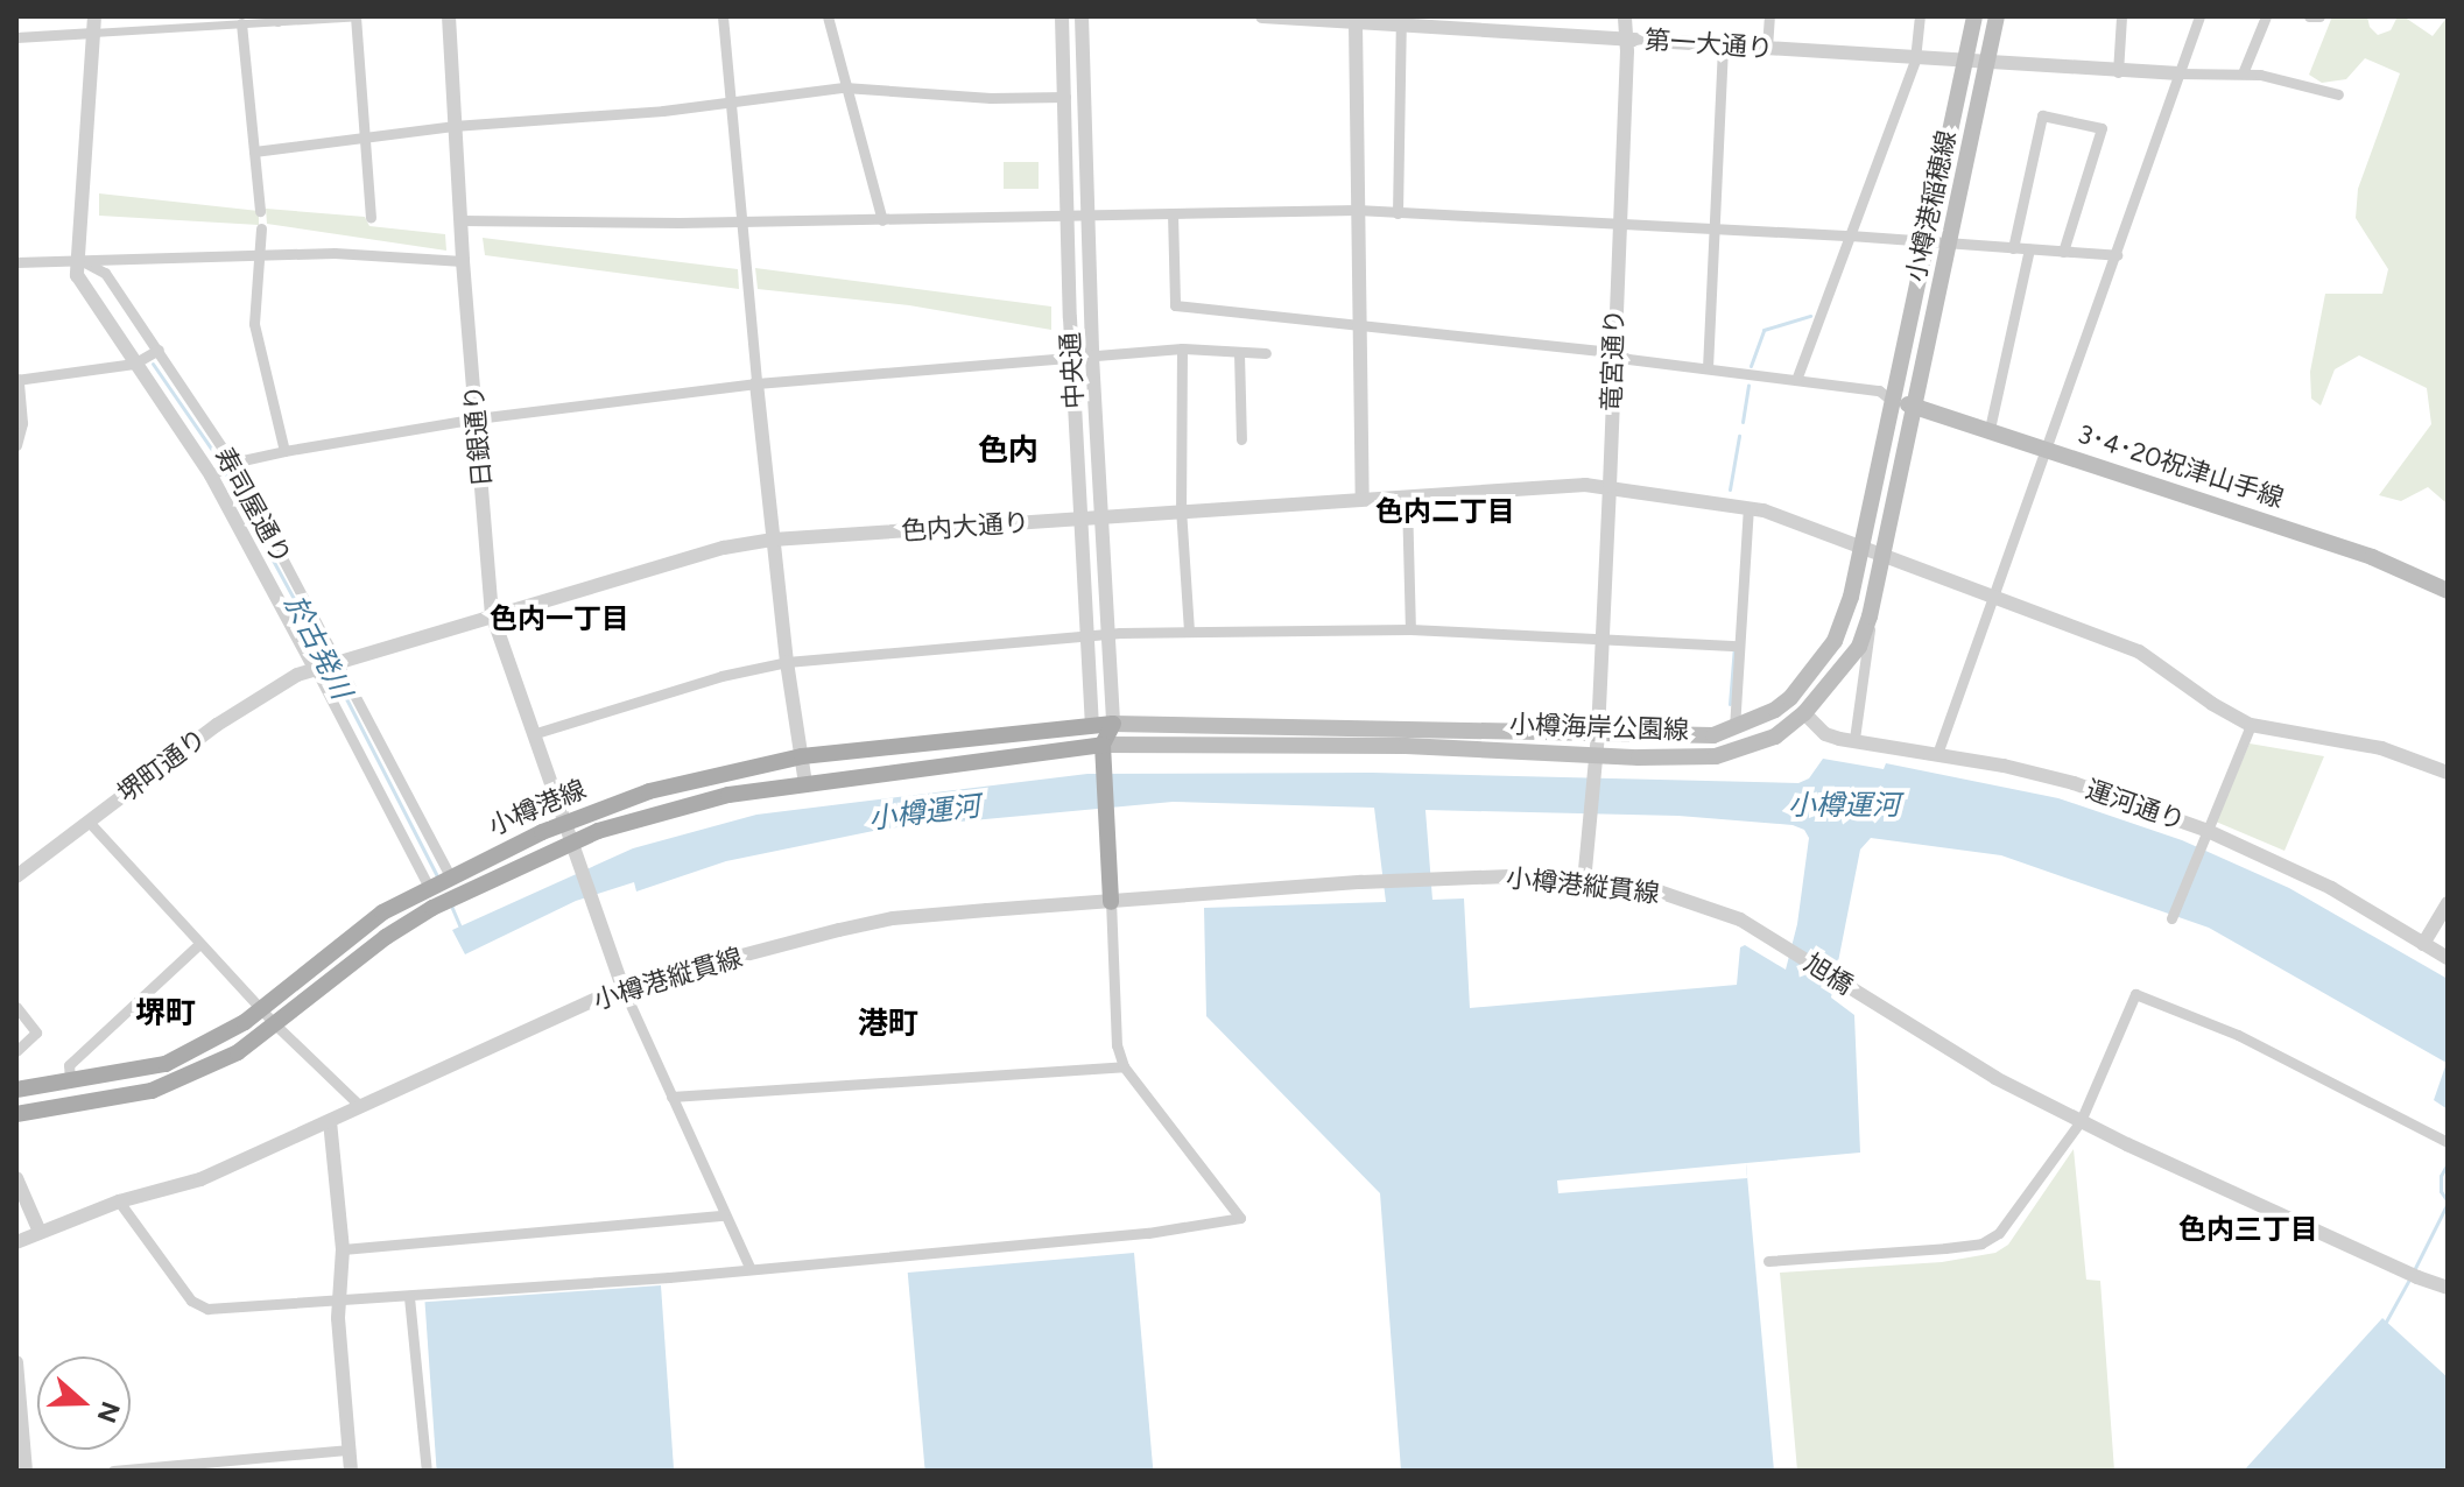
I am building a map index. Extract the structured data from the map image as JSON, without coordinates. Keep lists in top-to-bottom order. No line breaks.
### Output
{"streets":{"main road":["小樽港稲穂線","3･4･20祝津山手線","小樽海岸公園線","小樽港線"],"street":["第一大通り","竜宮通り","中央通","日銀通り","寿司屋通り","色内大通り","堺町通り","運河通り","小樽港縦貫線","旭橋"]},"crossings":[["第一大通り","小樽港稲穂線"],["第一大通り","竜宮通り"],["小樽港稲穂線","3･4･20祝津山手線"],["小樽港稲穂線","小樽海岸公園線"],["竜宮通り","色内大通り"],["竜宮通り","小樽海岸公園線"],["竜宮通り","小樽港縦貫線"],["中央通","色内大通り"],["中央通","小樽海岸公園線"],["中央通","小樽港線"],["日銀通り","色内大通り"],["日銀通り","小樽港線"],["日銀通り","小樽港縦貫線"],["3･4･20祝津山手線","小樽海岸公園線"],["寿司屋通り","色内大通り"],["寿司屋通り","堺町通り"],["寿司屋通り","小樽港線"],["色内大通り","小樽海岸公園線"],["色内大通り","堺町通り"],["小樽海岸公園線","運河通り"],["小樽海岸公園線","小樽港線"],["小樽港縦貫線","旭橋"]],"districts":["色内","色内二丁目","色内一丁目","堺町","港町","色内三丁目"],"water":["於古発川","小樽運河"],"north":"right"}
